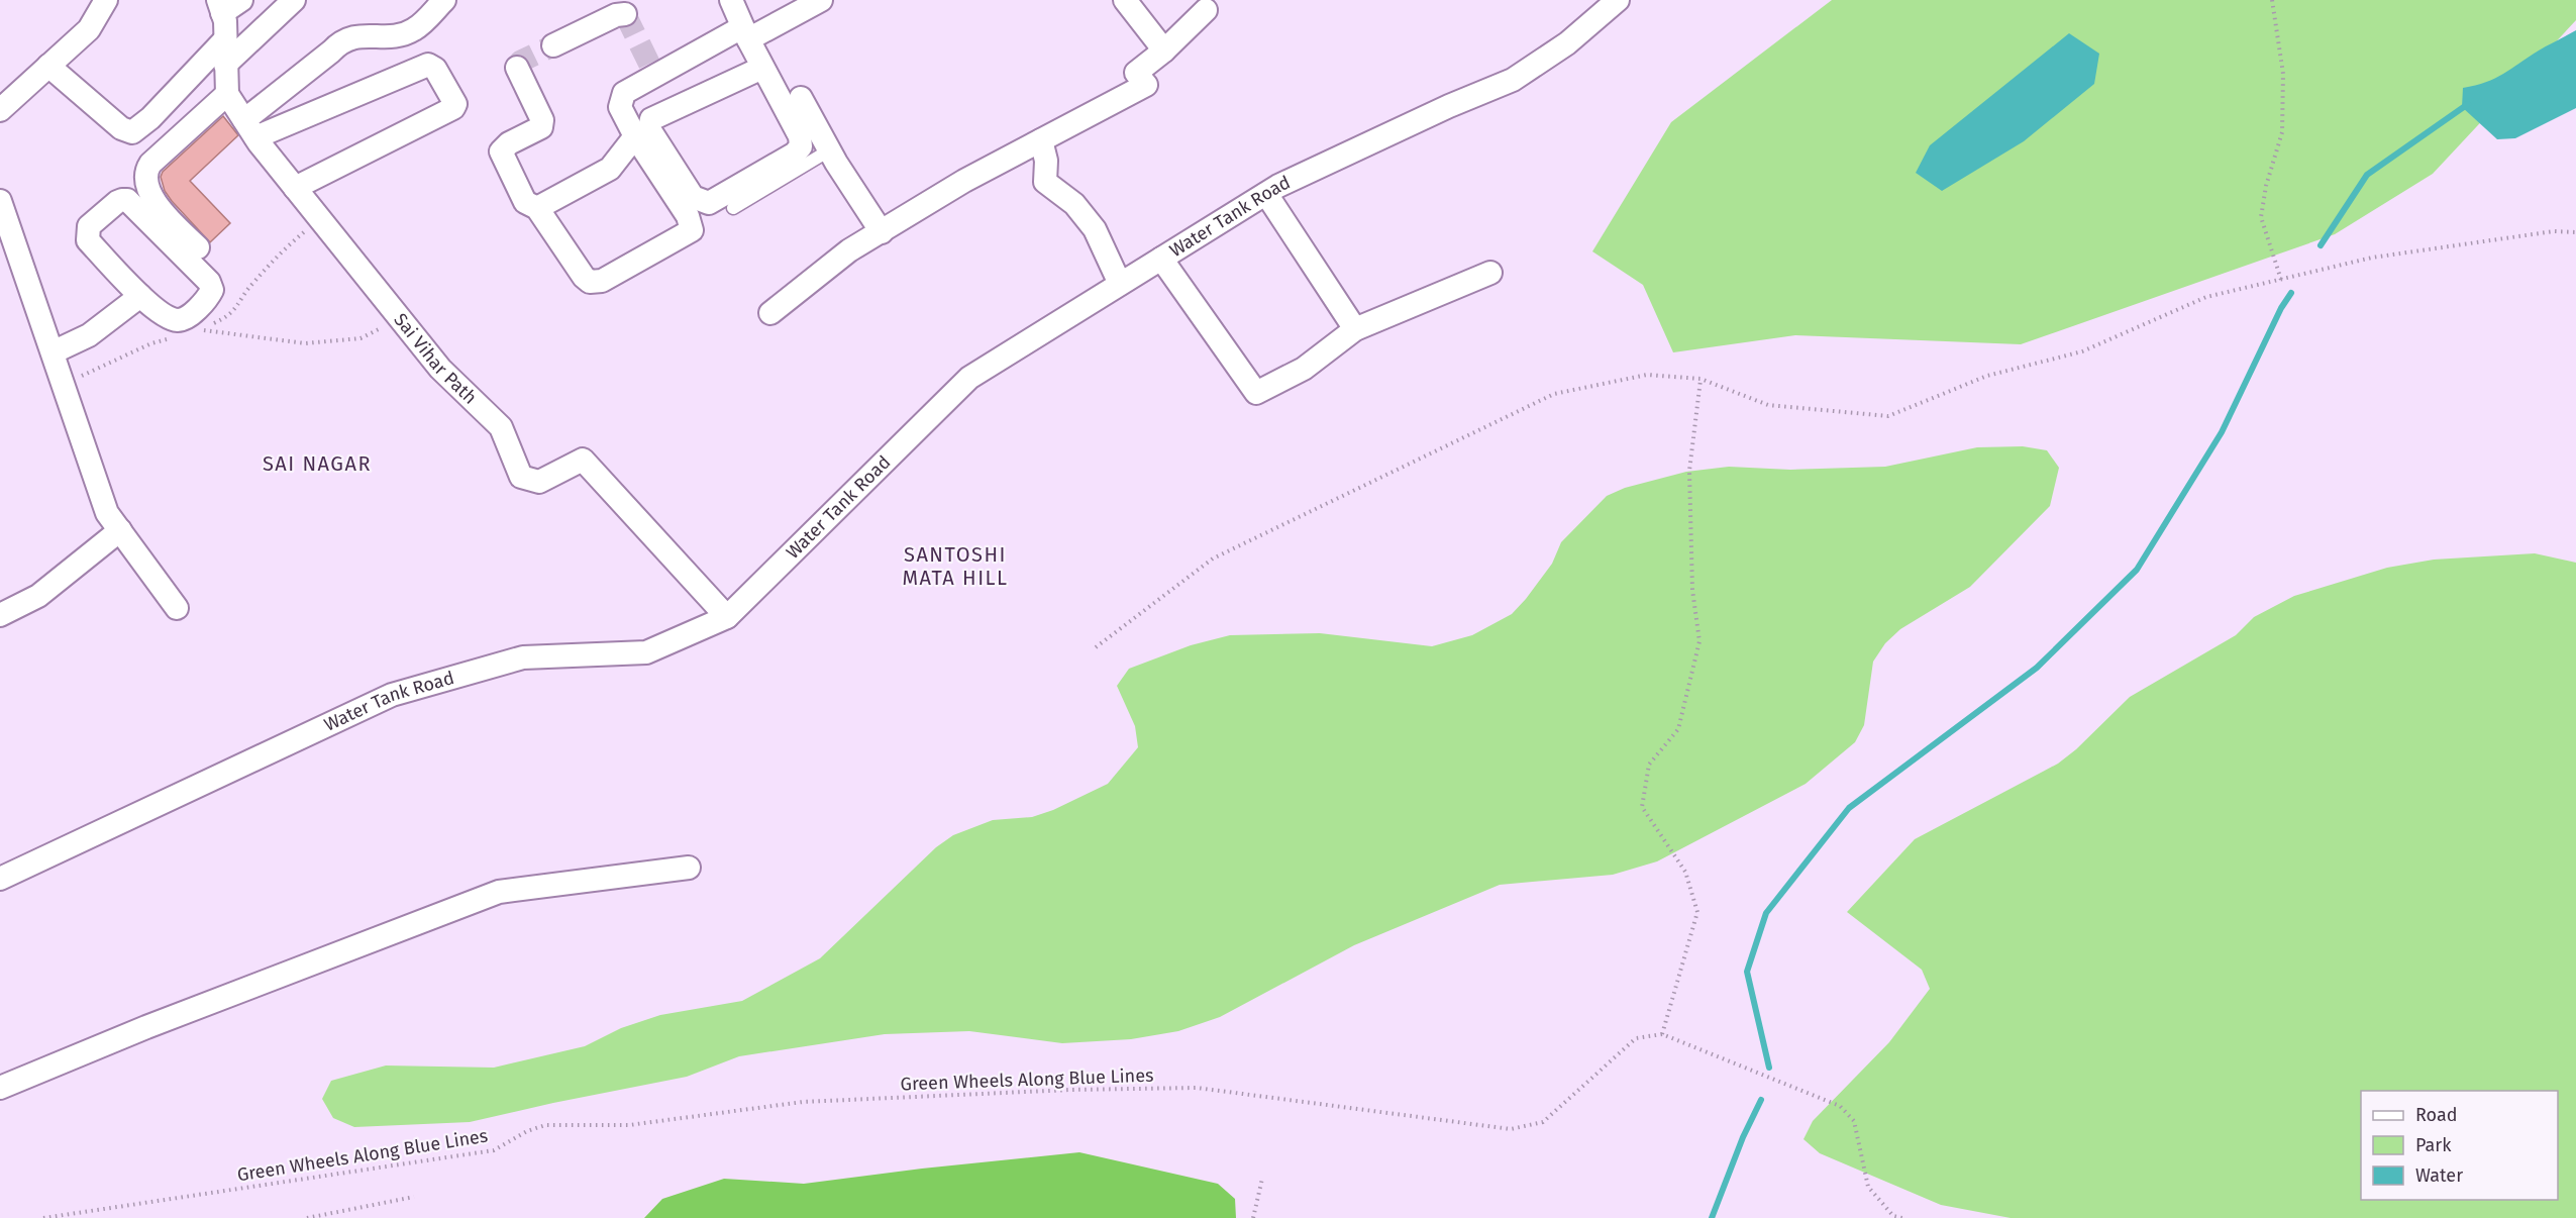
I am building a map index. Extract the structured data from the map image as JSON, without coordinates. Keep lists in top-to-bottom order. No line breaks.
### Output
{"streets":{"street":["Water Tank Road","Sai Vihar Path"],"path":["Green Wheels Along Blue Lines"]},"crossings":[["Water Tank Road","Sai Vihar Path"]],"districts":["SAI NAGAR","SANTOSHI MATA HILL"],"legend":["Road","Park","Water"]}
